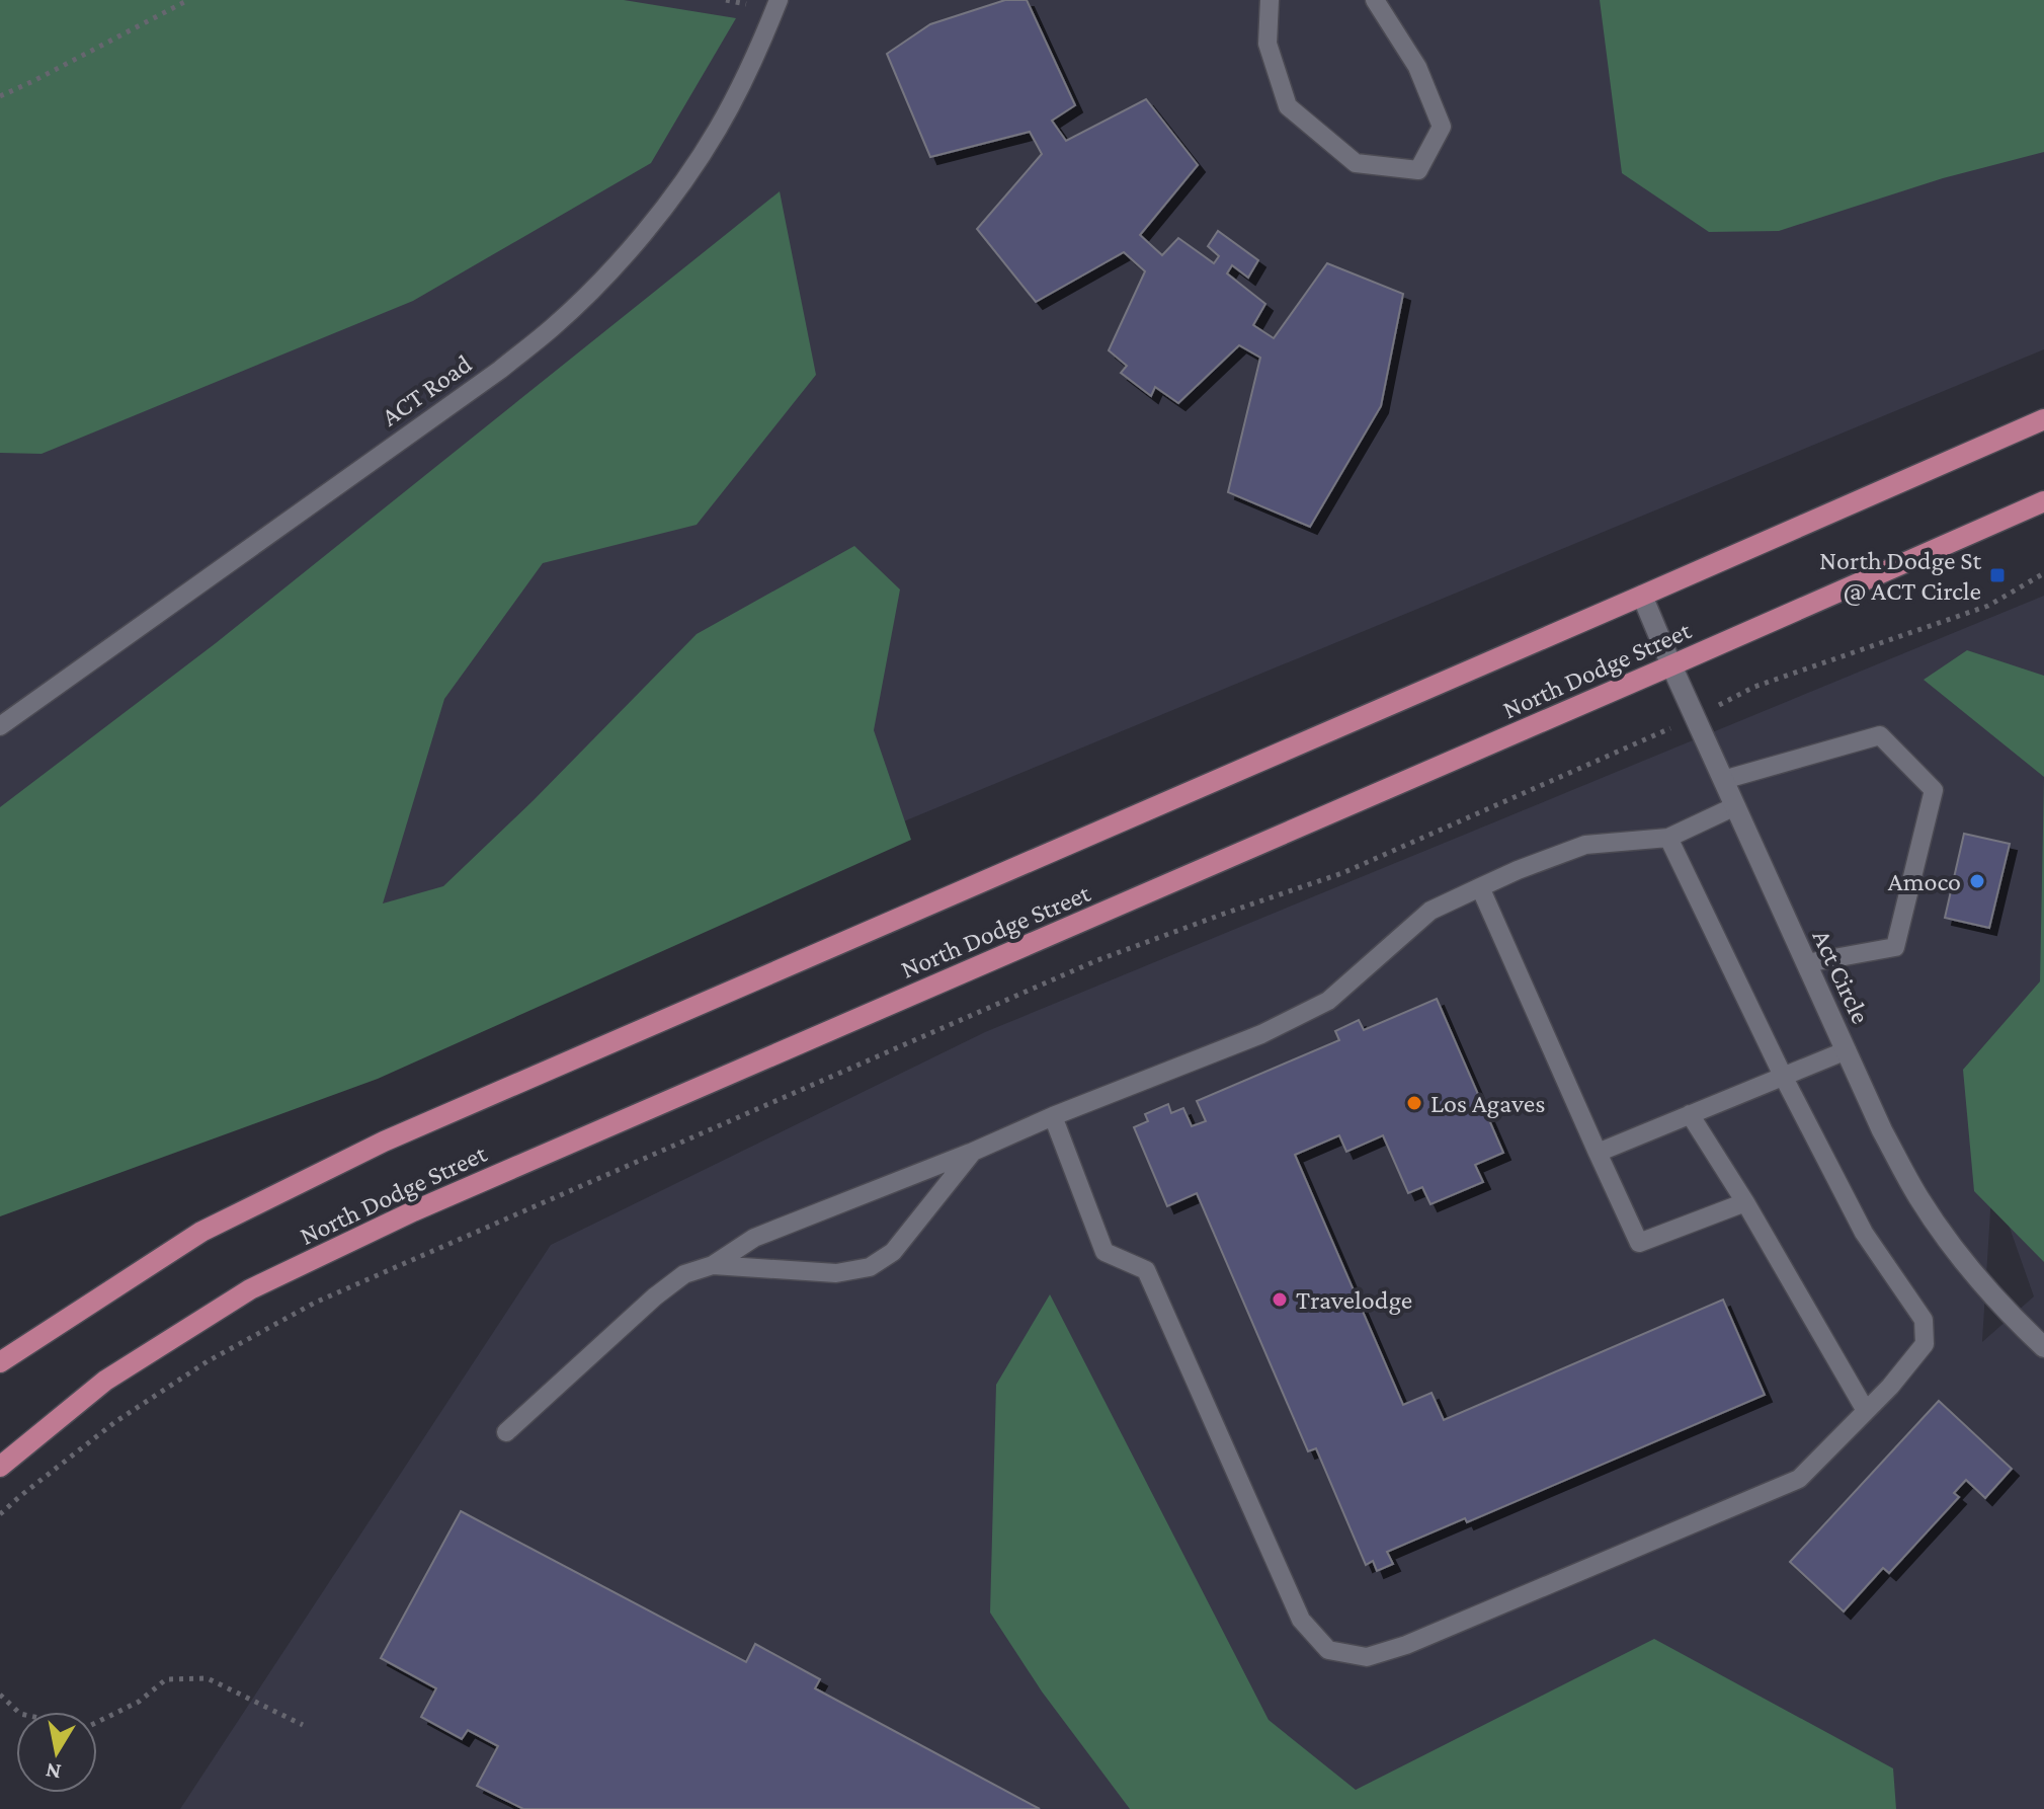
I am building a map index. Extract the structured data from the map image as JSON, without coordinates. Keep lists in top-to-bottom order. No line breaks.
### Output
{"streets":{"main road":["North Dodge Street"],"street":["Act Circle"],"lane":["ACT Road"]},"crossings":[["North Dodge Street","Act Circle"]],"places":{"transit":["North Dodge St @ ACT Circle"],"other":["Amoco","Los Agaves","Travelodge"]},"north":"bottom"}
